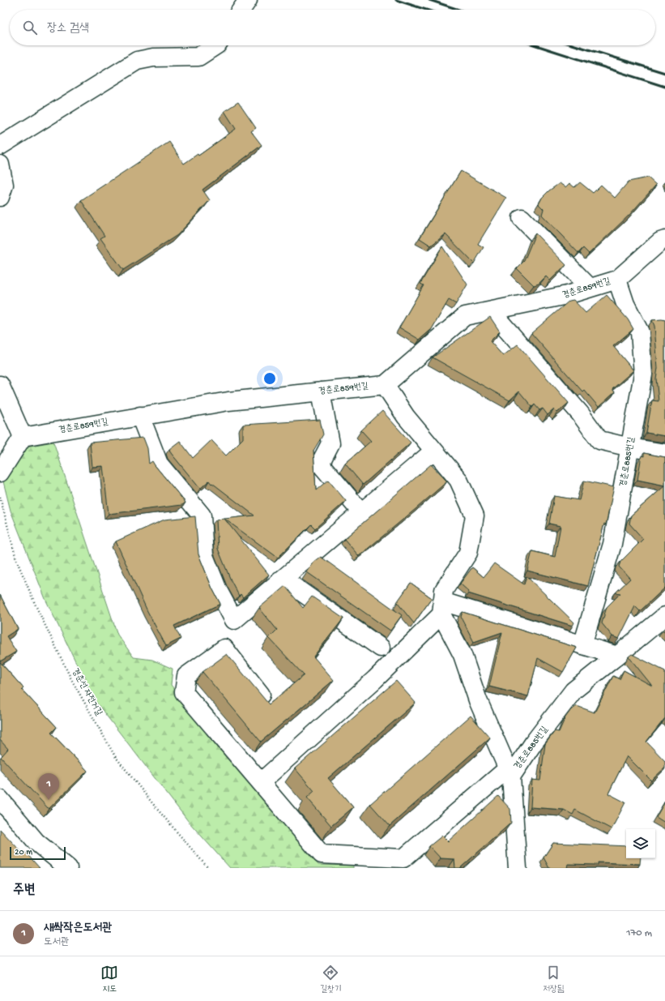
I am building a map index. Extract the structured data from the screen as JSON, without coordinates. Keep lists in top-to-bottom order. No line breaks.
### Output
{"streets":{"street":["경춘로859번길","경춘로885번길"],"path":["경춘선 자전거길"]},"crossings":[["경춘로859번길","경춘로885번길"]],"scale_bar":"20 m","page":{"search":"장소 검색","pins":"1","scale":"20 m","heading":"주변","list":[{"mark":"1","name":"새싹작은도서관","note":"도서관","value":"170 m"}],"nav":["지도","길찾기","저장됨"]}}
